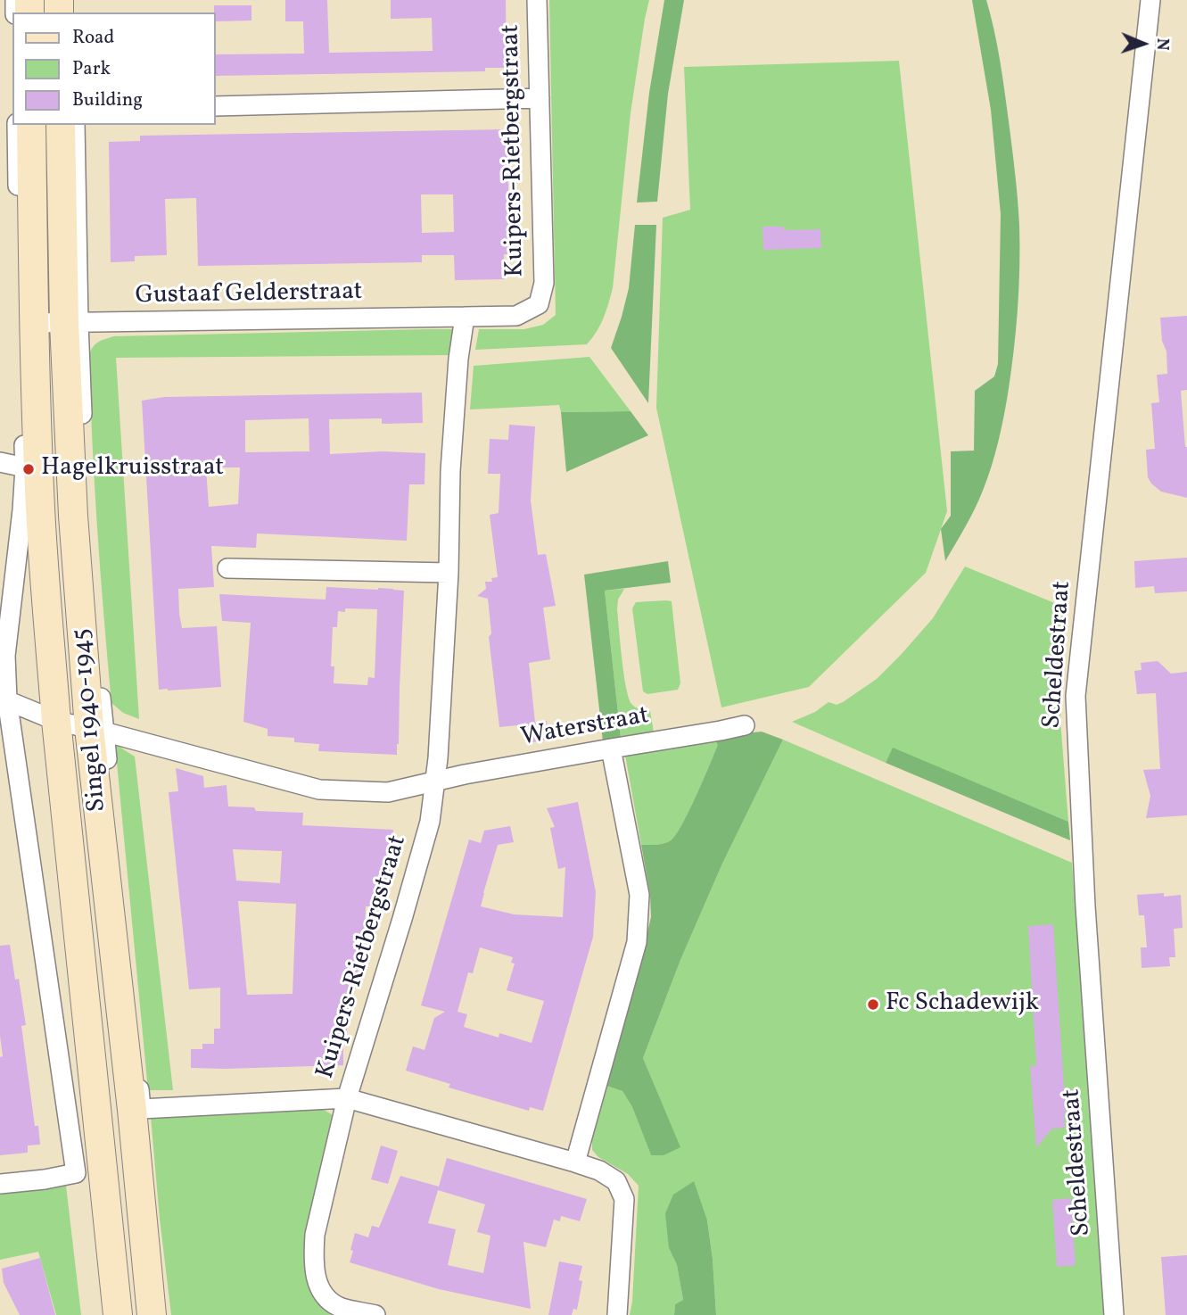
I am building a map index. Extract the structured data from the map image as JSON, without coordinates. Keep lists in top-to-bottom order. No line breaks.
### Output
{"streets":{"main road":["Singel 1940-1945"],"street":["Kuipers-Rietbergstraat","Gustaaf Gelderstraat","Scheldestraat","Waterstraat"]},"crossings":[["Kuipers-Rietbergstraat","Gustaaf Gelderstraat"],["Kuipers-Rietbergstraat","Singel 1940-1945"],["Kuipers-Rietbergstraat","Waterstraat"],["Gustaaf Gelderstraat","Singel 1940-1945"]],"places":["Hagelkruisstraat","Fc Schadewijk"],"legend":["Road","Park","Building"],"north":"right"}
